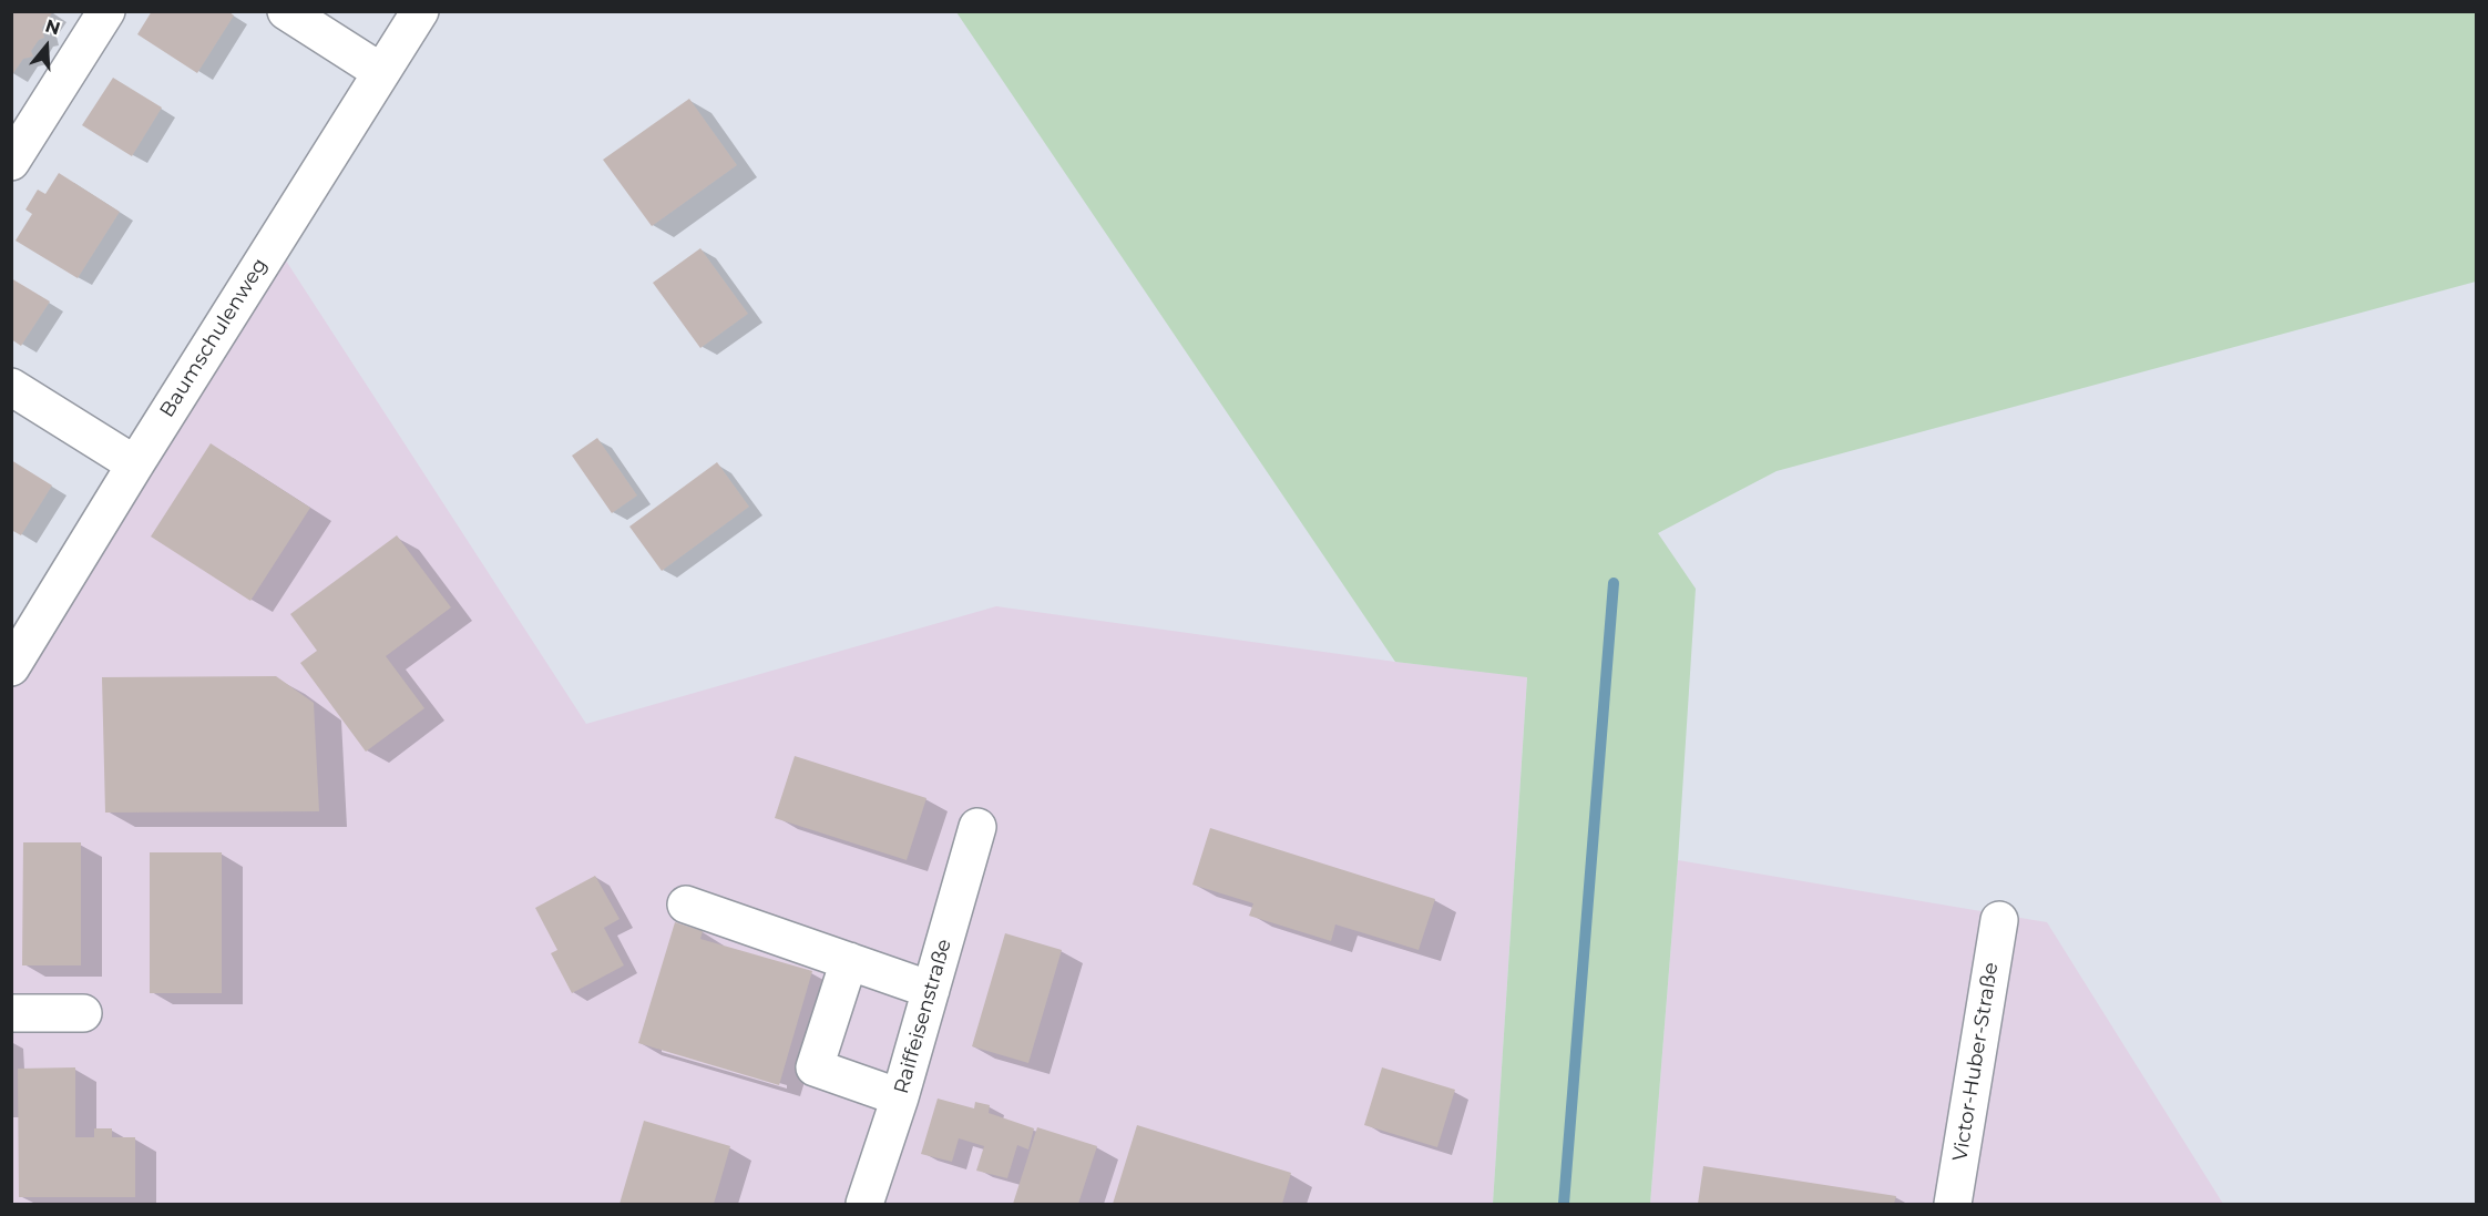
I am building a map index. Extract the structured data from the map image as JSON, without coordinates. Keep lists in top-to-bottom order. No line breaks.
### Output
{"streets":{"street":["Baumschulenweg","Raiffeisenstraße","Victor-Huber-Straße"]},"north":"top"}
